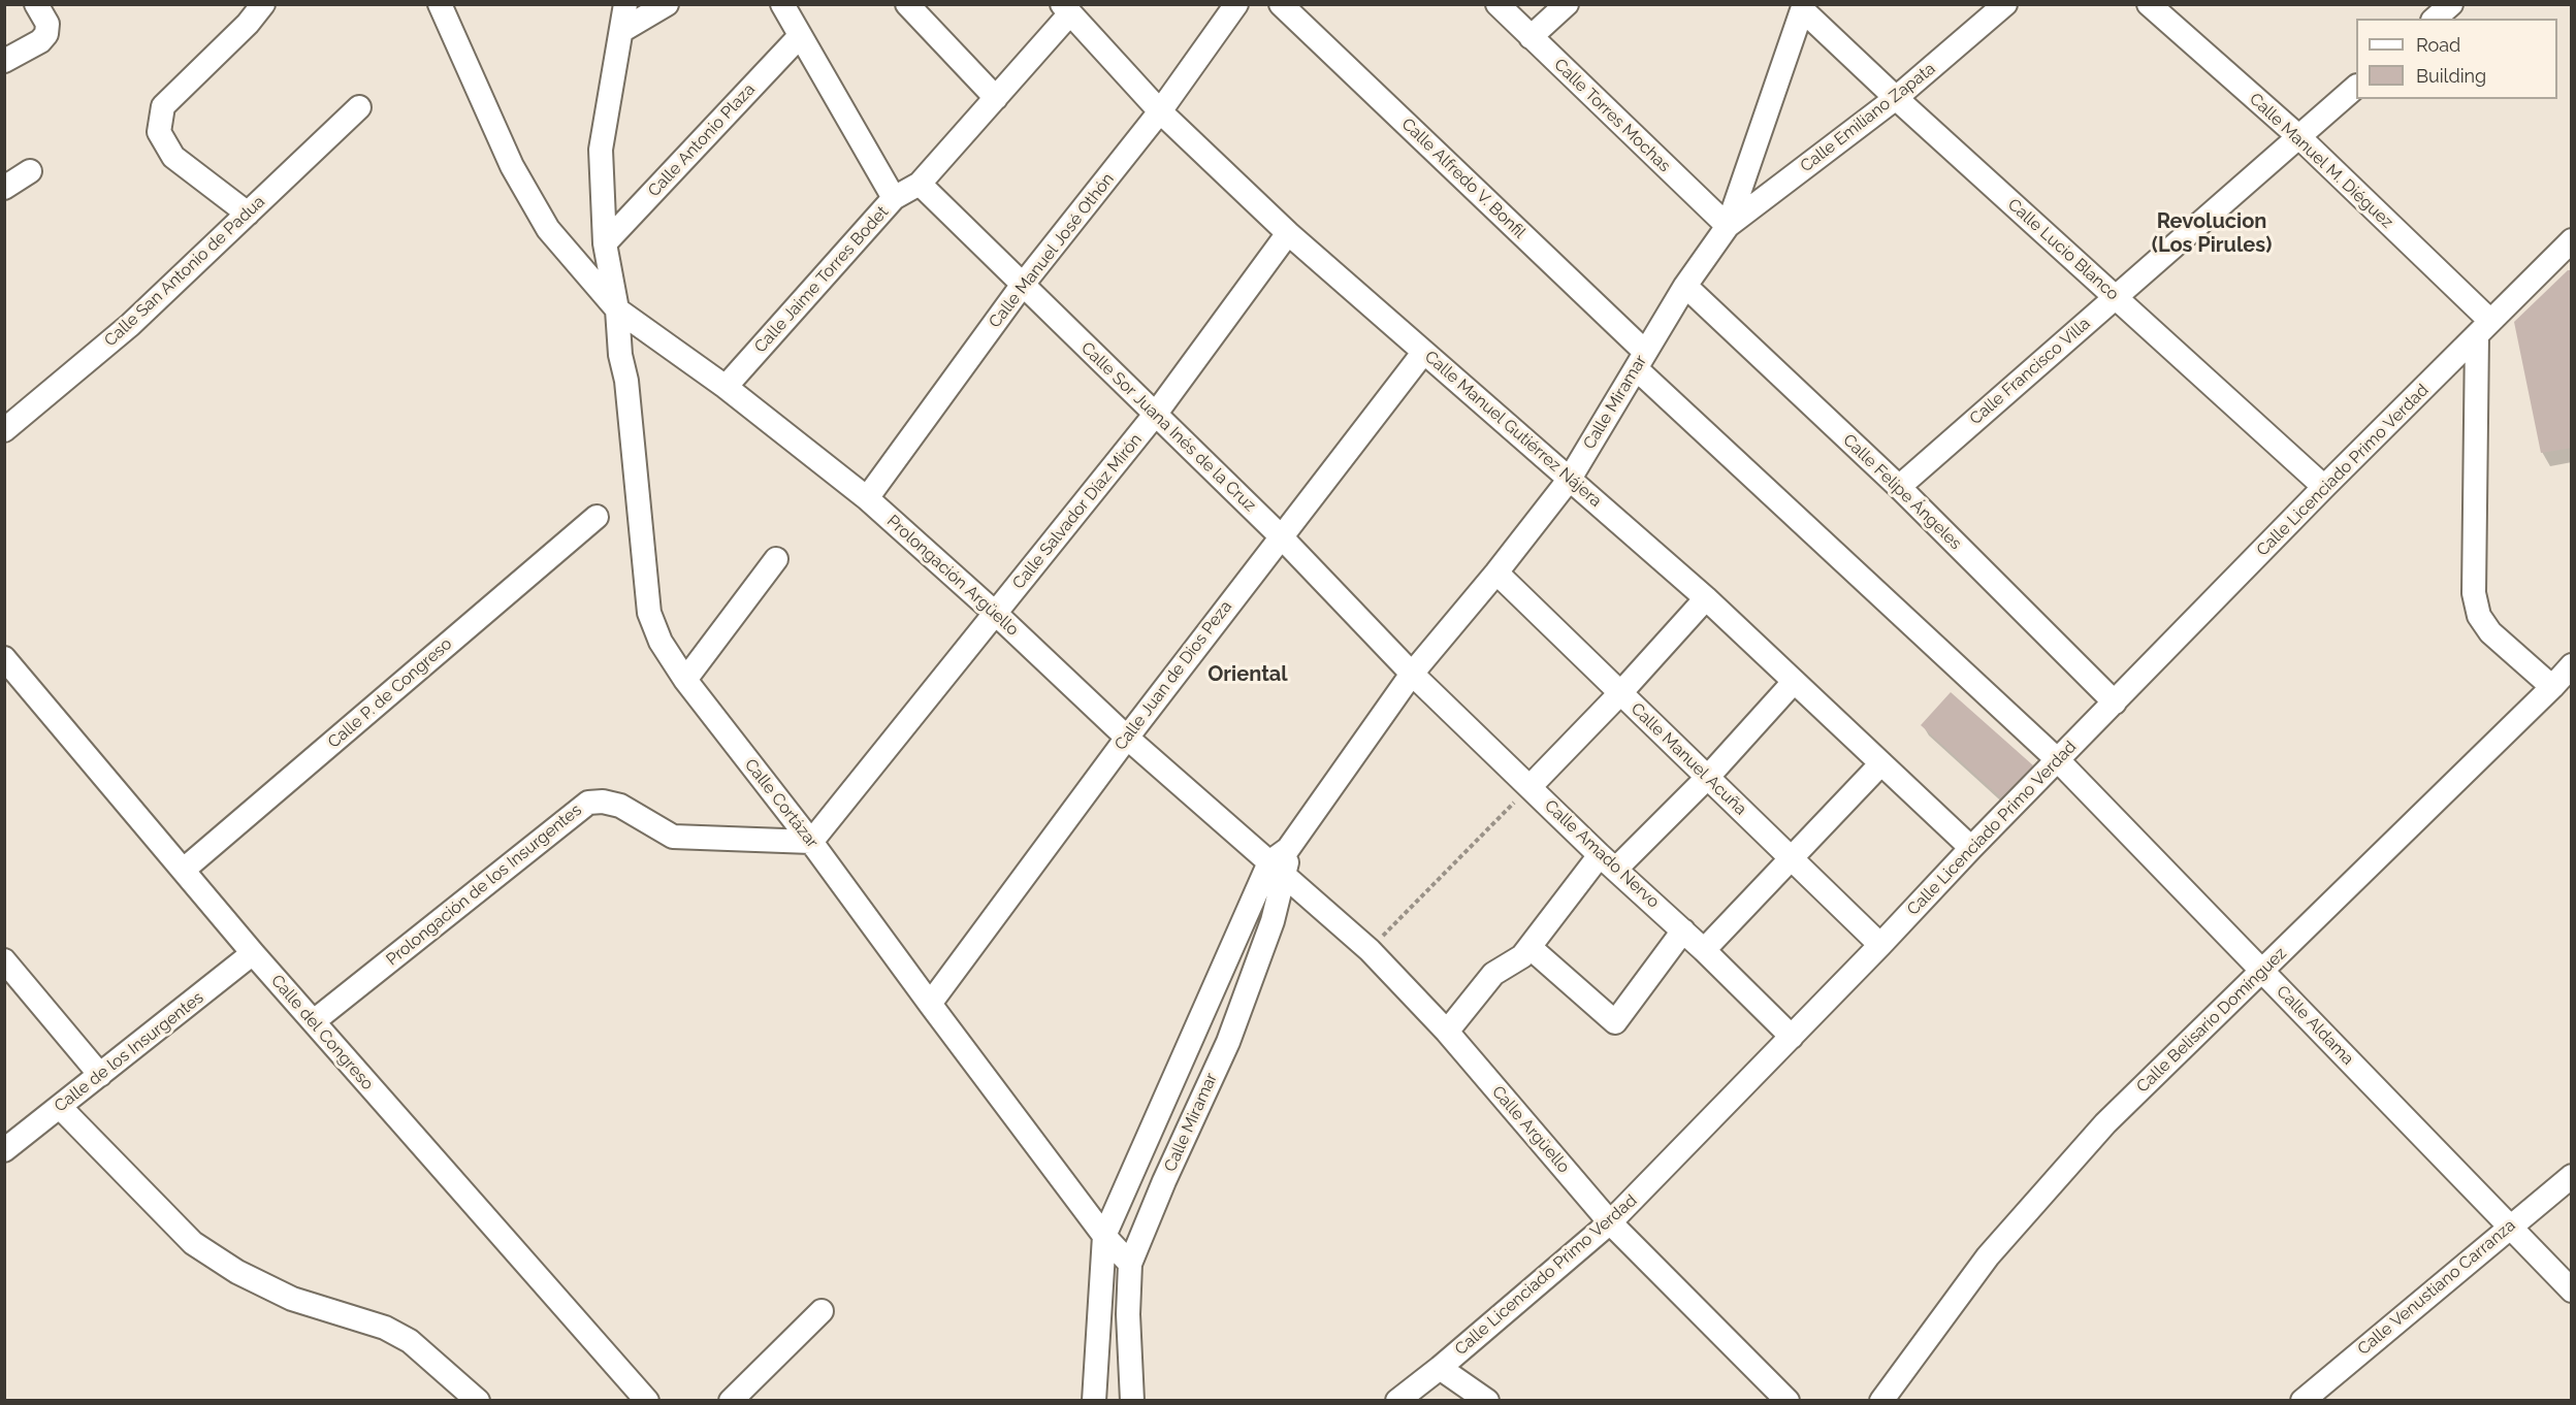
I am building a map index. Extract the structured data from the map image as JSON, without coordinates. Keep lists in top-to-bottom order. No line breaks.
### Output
{"streets":{"street":["Calle Torres Mochas","Calle Emiliano Zapata","Calle Antonio Plaza","Calle Manuel M. Diéguez","Calle Alfredo V. Bonfil","Calle Lucio Blanco","Calle Manuel José Othón","Calle San Antonio de Padua","Calle Jaime Torres Bodet","Calle Francisco Villa","Calle Miramar","Calle Sor Juana Inés de la Cruz","Calle Manuel Gutiérrez Nájera","Calle Licenciado Primo Verdad","Calle Felipe Ángeles","Calle Salvador Díaz Mirón","Prolongación Argüello","Calle Juan de Dios Peza","Calle P. de Congreso","Calle Manuel Acuña","Calle Cortázar","Calle Amado Nervo","Prolongación de los Insurgentes","Calle Belisario Domínguez","Calle Aldama","Calle del Congreso","Calle de los Insurgentes","Calle Argüello","Calle Venustiano Carranza"]},"crossings":[["Calle Torres Mochas","Calle Emiliano Zapata"],["Calle Torres Mochas","Calle Miramar"],["Calle Emiliano Zapata","Calle Lucio Blanco"],["Calle Emiliano Zapata","Calle Miramar"],["Calle Antonio Plaza","Calle Cortázar"],["Calle Manuel M. Diéguez","Calle Francisco Villa"],["Calle Manuel M. Diéguez","Calle Licenciado Primo Verdad"],["Calle Alfredo V. Bonfil","Calle Miramar"],["Calle Lucio Blanco","Calle Francisco Villa"],["Calle Lucio Blanco","Calle Miramar"],["Calle Lucio Blanco","Calle Licenciado Primo Verdad"],["Calle Manuel José Othón","Calle Sor Juana Inés de la Cruz"],["Calle Manuel José Othón","Calle Manuel Gutiérrez Nájera"],["Calle Manuel José Othón","Prolongación Argüello"],["Calle Jaime Torres Bodet","Calle Sor Juana Inés de la Cruz"],["Calle Jaime Torres Bodet","Calle Manuel Gutiérrez Nájera"],["Calle Jaime Torres Bodet","Prolongación Argüello"],["Calle Francisco Villa","Calle Felipe Ángeles"],["Calle Miramar","Calle Sor Juana Inés de la Cruz"],["Calle Miramar","Calle Manuel Gutiérrez Nájera"],["Calle Miramar","Calle Felipe Ángeles"],["Calle Miramar","Prolongación Argüello"],["Calle Miramar","Calle Manuel Acuña"],["Calle Miramar","Calle Cortázar"],["Calle Miramar","Calle Amado Nervo"],["Calle Miramar","Calle Argüello"],["Calle Sor Juana Inés de la Cruz","Calle Salvador Díaz Mirón"],["Calle Sor Juana Inés de la Cruz","Calle Juan de Dios Peza"],["Calle Sor Juana Inés de la Cruz","Calle Amado Nervo"],["Calle Manuel Gutiérrez Nájera","Calle Licenciado Primo Verdad"],["Calle Manuel Gutiérrez Nájera","Calle Salvador Díaz Mirón"],["Calle Manuel Gutiérrez Nájera","Calle Juan de Dios Peza"],["Calle Licenciado Primo Verdad","Calle Felipe Ángeles"],["Calle Licenciado Primo Verdad","Calle Manuel Acuña"],["Calle Licenciado Primo Verdad","Calle Amado Nervo"],["Calle Licenciado Primo Verdad","Calle Aldama"],["Calle Licenciado Primo Verdad","Calle Argüello"],["Calle Salvador Díaz Mirón","Prolongación Argüello"],["Calle Salvador Díaz Mirón","Calle Cortázar"],["Calle Salvador Díaz Mirón","Prolongación de los Insurgentes"],["Prolongación Argüello","Calle Juan de Dios Peza"],["Prolongación Argüello","Calle Cortázar"],["Prolongación Argüello","Calle Argüello"],["Calle Juan de Dios Peza","Calle Cortázar"],["Calle P. de Congreso","Calle del Congreso"],["Calle Cortázar","Prolongación de los Insurgentes"],["Prolongación de los Insurgentes","Calle del Congreso"],["Calle Belisario Domínguez","Calle Aldama"],["Calle Aldama","Calle Venustiano Carranza"],["Calle del Congreso","Calle de los Insurgentes"]],"districts":["Revolucion (Los Pirules)","Oriental"],"legend":["Road","Building"]}
